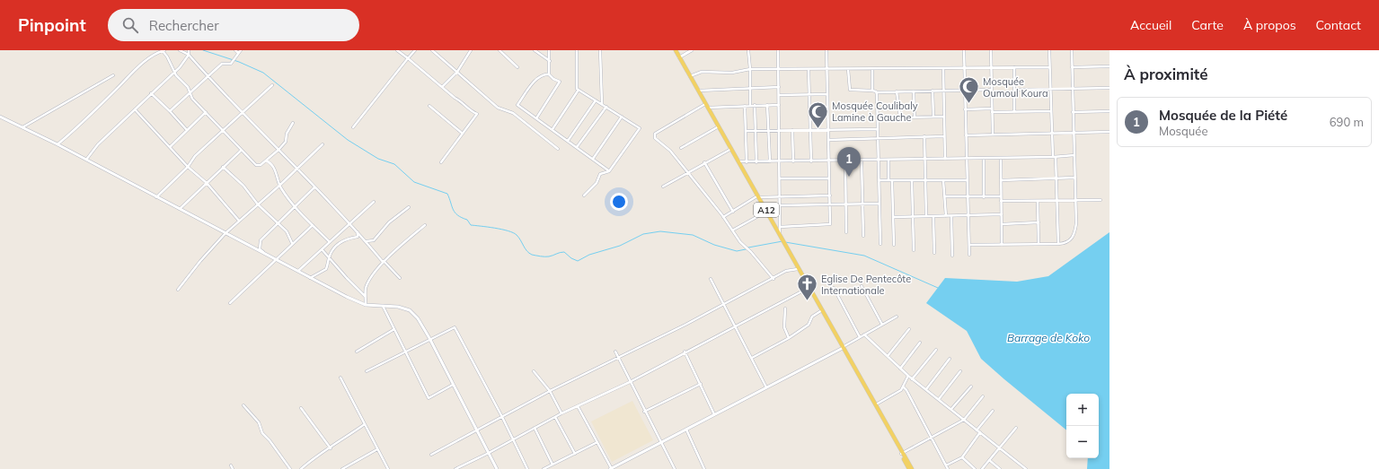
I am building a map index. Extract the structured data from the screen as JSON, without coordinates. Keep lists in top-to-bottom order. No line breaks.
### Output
{"streets":{"main road":["A12"]},"water":["Barrage de Koko"],"places":{"mosque":["Mosquée Oumoul Koura","Mosquée Coulibaly Lamine à Gauche"],"church":["Eglise De Pentecôte Internationale"]},"page":{"header":"Pinpoint","search":"Rechercher","nav":["Accueil","Carte","À propos","Contact"],"heading":"À proximité","list":[{"mark":"1","name":"Mosquée de la Piété","note":"Mosquée","value":"690 m"}],"pins":"1","map_buttons":["+","−"]}}
